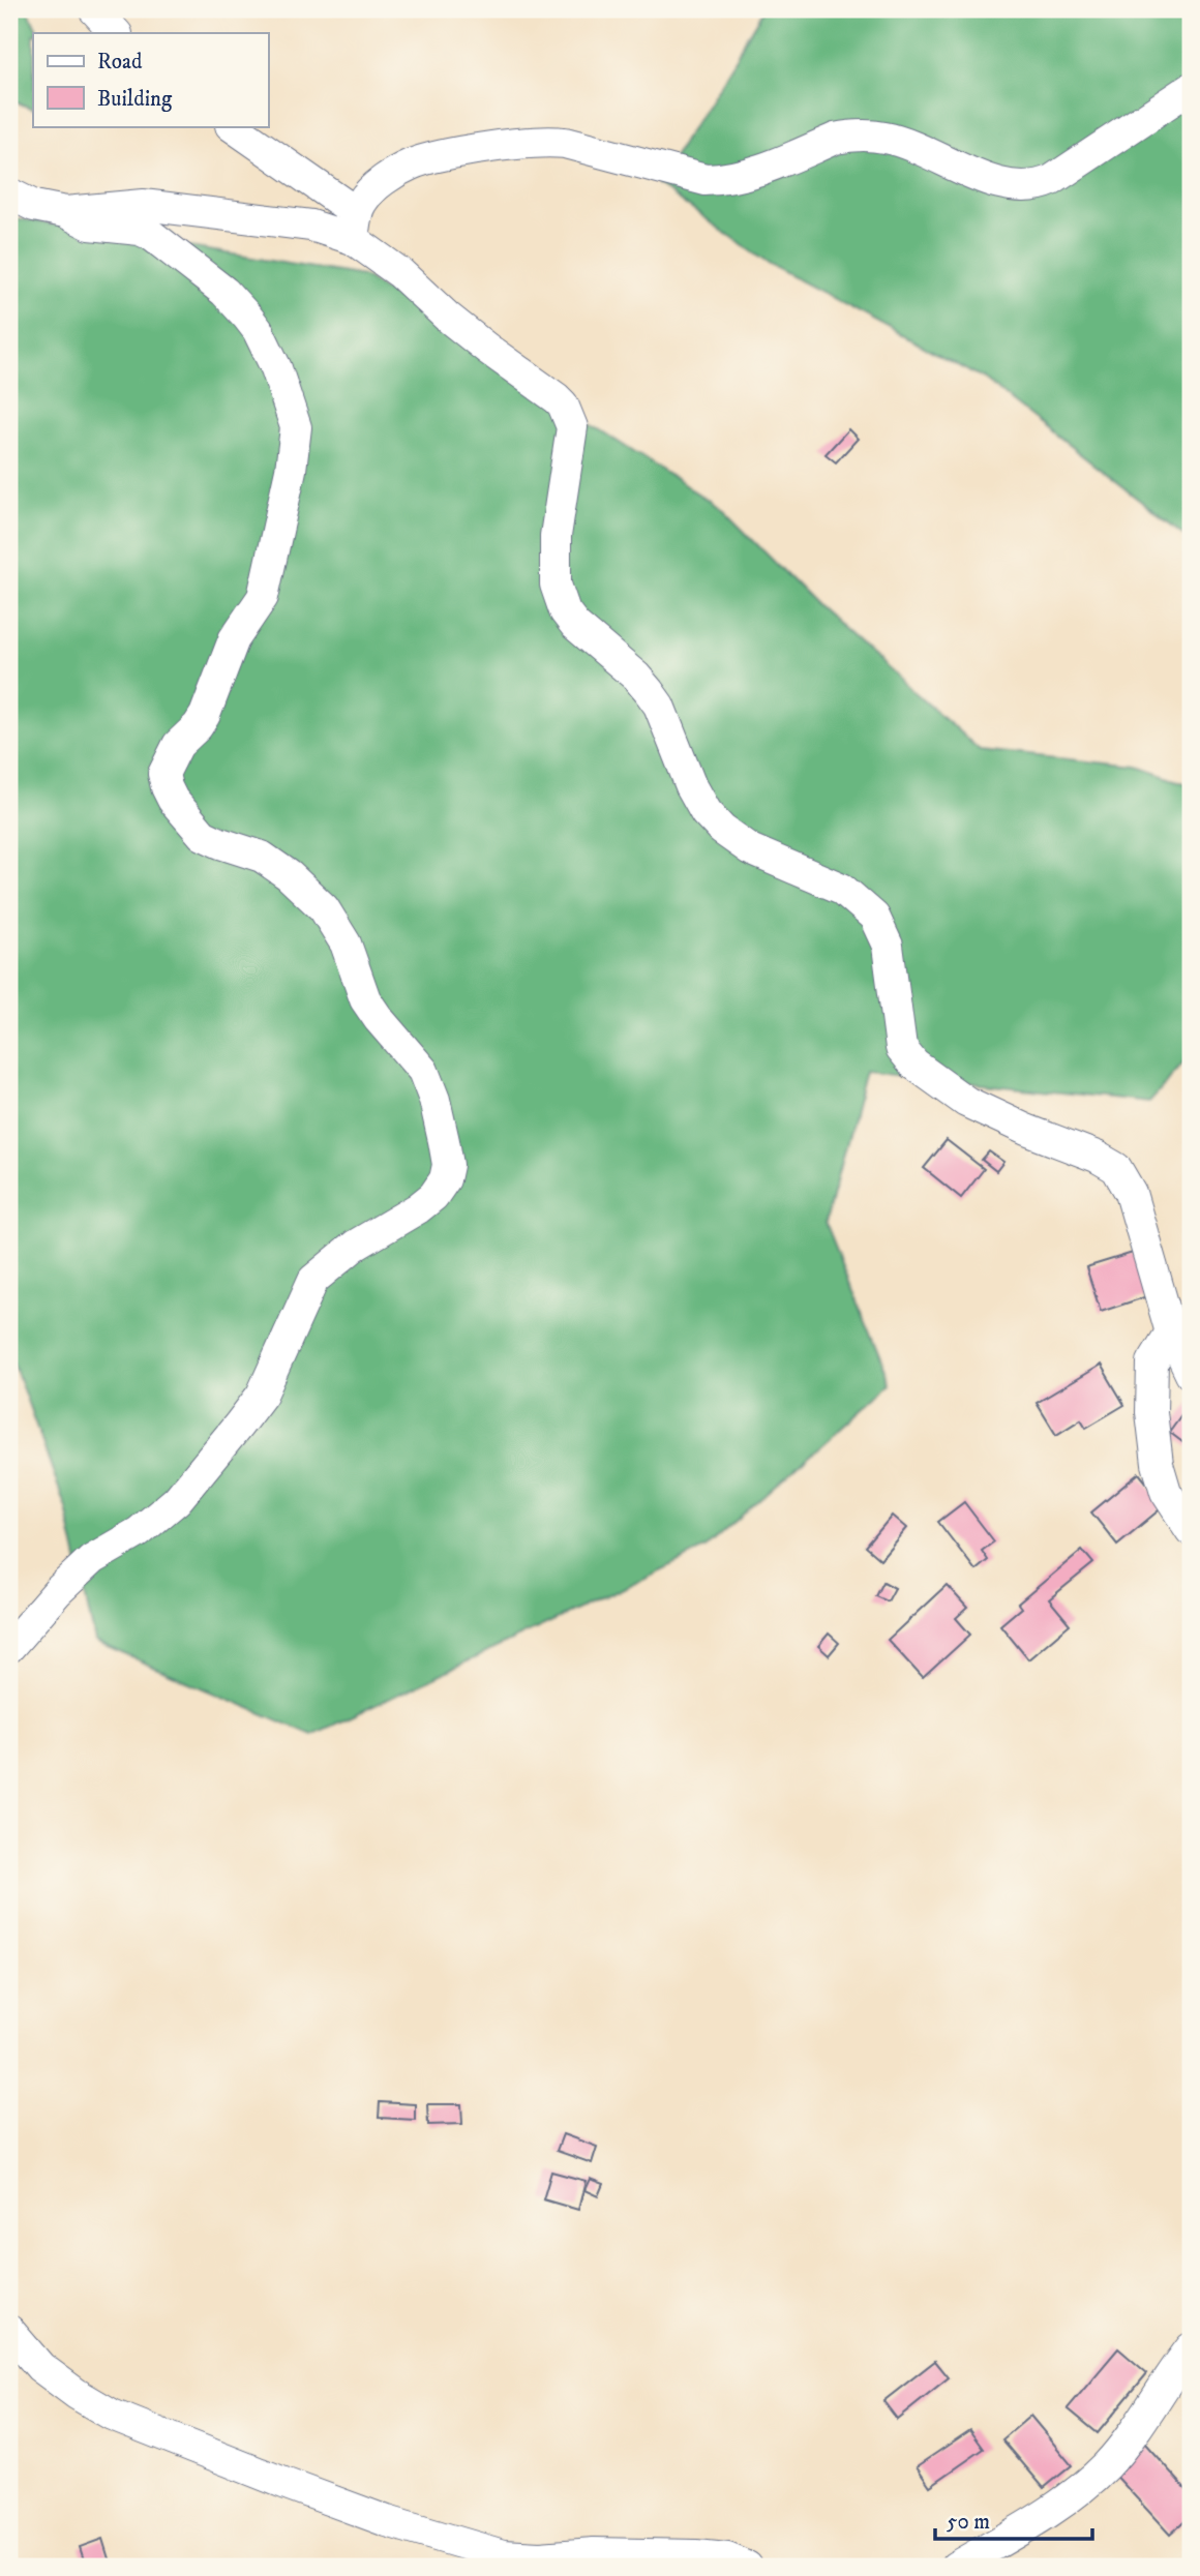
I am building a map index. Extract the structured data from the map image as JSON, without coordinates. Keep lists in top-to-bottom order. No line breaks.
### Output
{"legend":["Road","Building"],"scale_bar":"50 m"}
